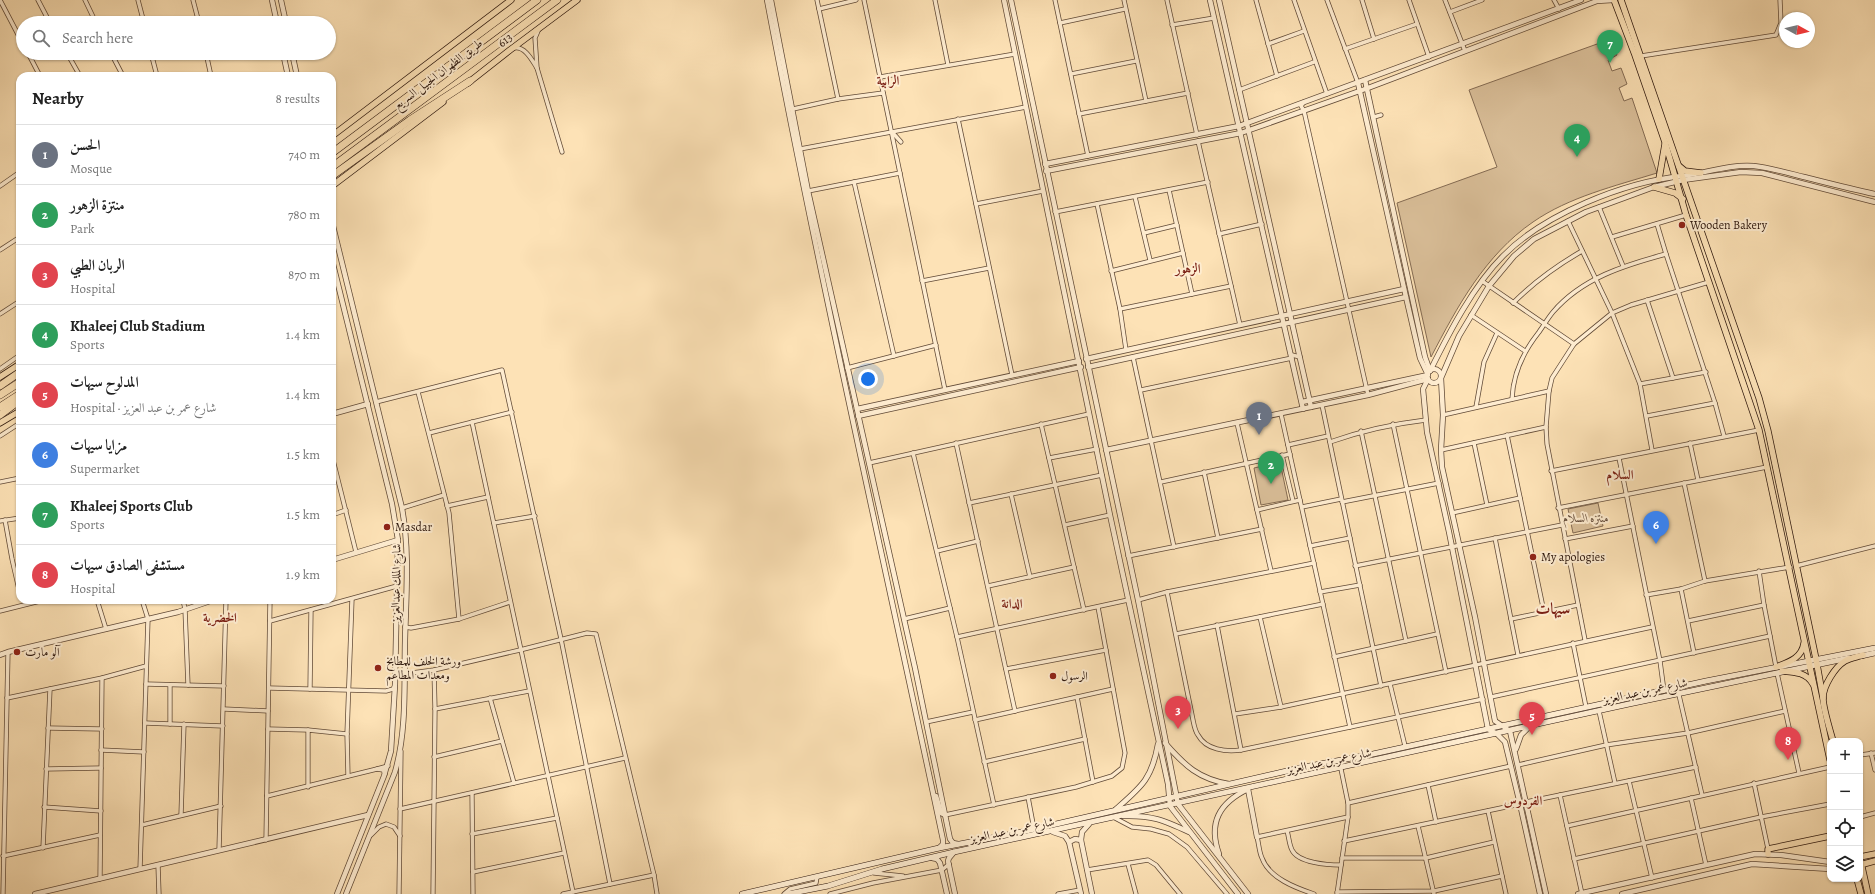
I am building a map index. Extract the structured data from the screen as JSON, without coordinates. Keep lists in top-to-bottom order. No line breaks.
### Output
{"streets":{"highway":["613","طريق الظهران الجبيل السريع"],"main road":["شارع عمر بن عبد العزيز"],"street":["شارع الملك عبدالعزيز"]},"districts":["الرابية","الزهور","السلام","الدانة","سيهات","الخضرية","الفردوس"],"parks":["منتزه السلام"],"places":["Wooden Bakery","Masdar","My apologies","آلو مارت","ورشة الخلف للمطابخ ومعدات المطاعم","الرسول"],"north":"right","page":{"search":"Search here","pins":["7","4","1","2","6","3","5","8"],"heading":["Nearby","8 results"],"list":[{"mark":"1","name":"الحسن","note":"Mosque","value":"740 m"},{"mark":"2","name":"منتزة الزهور","note":"Park","value":"780 m"},{"mark":"3","name":"الربان الطبي","note":"Hospital","value":"870 m"},{"mark":"4","name":"Khaleej Club Stadium","note":"Sports","value":"1.4 km"},{"mark":"5","name":"المدلوح سيهات","note":"Hospital · شارع عمر بن عبد العزيز","value":"1.4 km"},{"mark":"6","name":"مزايا سيهات","note":"Supermarket","value":"1.5 km"},{"mark":"7","name":"Khaleej Sports Club","note":"Sports","value":"1.5 km"},{"mark":"8","name":"مستشفى الصادق سيهات","note":"Hospital","value":"1.9 km"}],"map_buttons":["+","−"]}}
